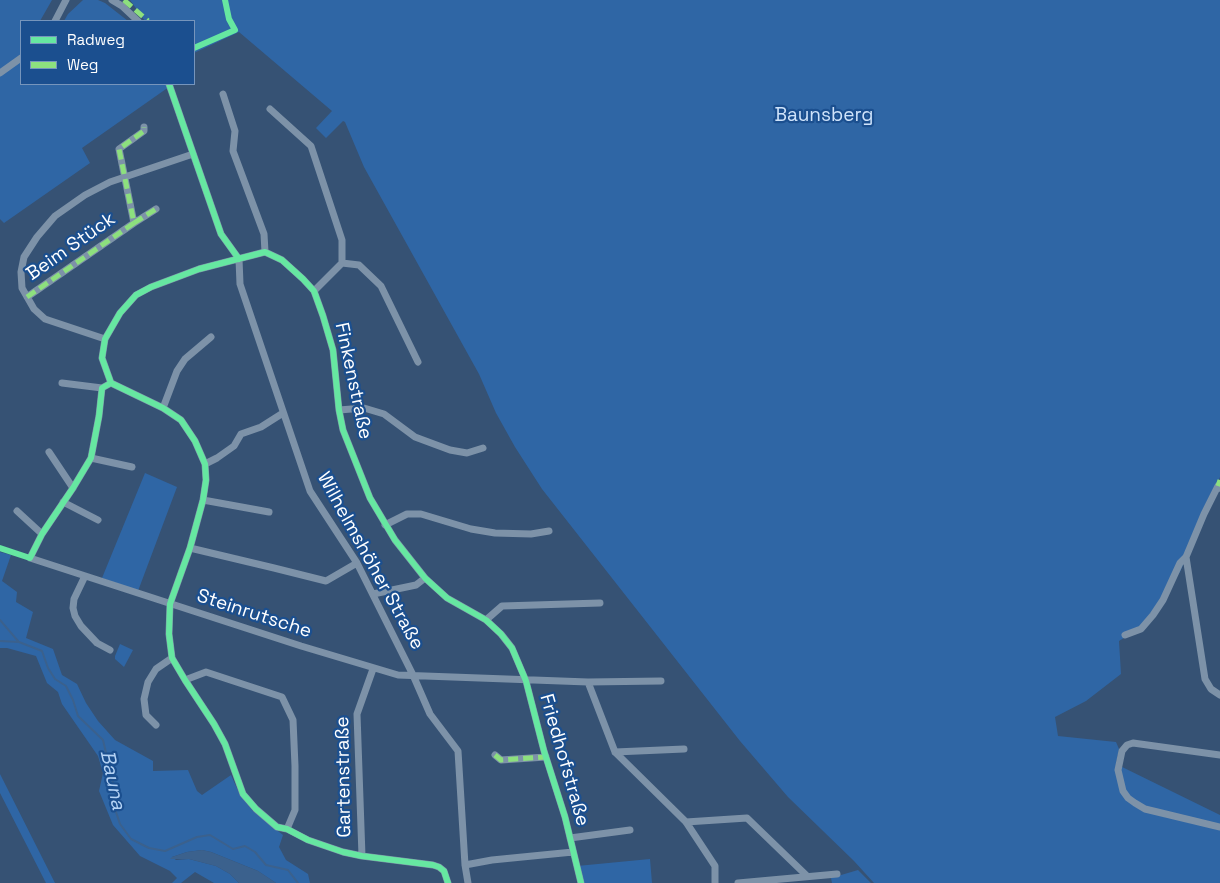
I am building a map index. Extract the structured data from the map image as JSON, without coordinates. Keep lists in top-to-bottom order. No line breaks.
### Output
{"streets":{"street":["Beim Stück","Finkenstraße","Wilhelmshöher Straße","Steinrutsche","Friedhofstraße","Gartenstraße"]},"crossings":[["Finkenstraße","Friedhofstraße"],["Wilhelmshöher Straße","Steinrutsche"],["Steinrutsche","Friedhofstraße"],["Steinrutsche","Gartenstraße"]],"water":["Bauna"],"parks":["Baunsberg"],"legend":["Radweg","Weg"]}
